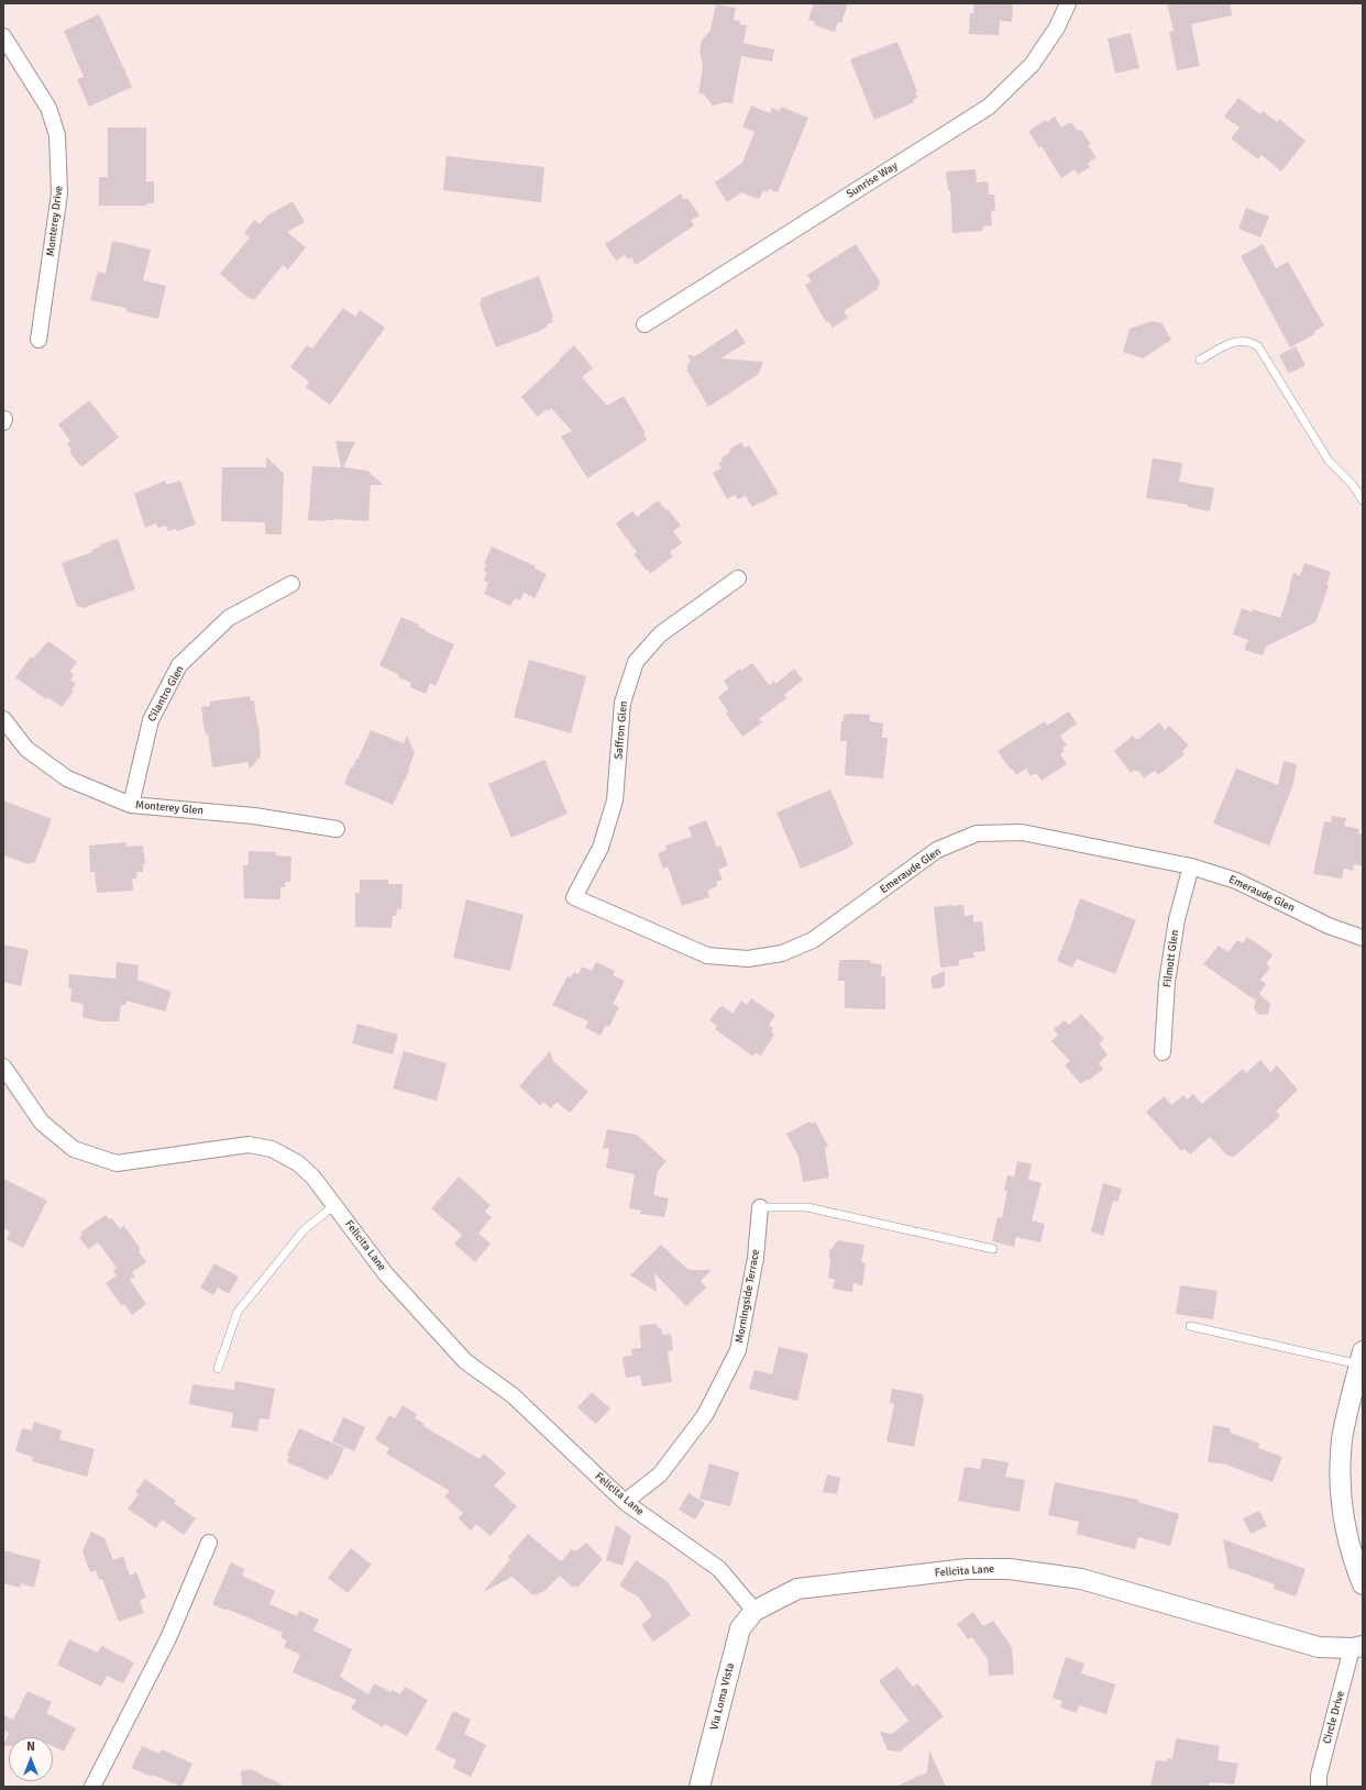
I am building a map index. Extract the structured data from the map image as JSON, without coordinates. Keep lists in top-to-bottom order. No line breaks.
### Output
{"streets":{"street":["Sunrise Way","Monterey Drive","Cilantro Glen","Saffron Glen","Monterey Glen","Emeraude Glen","Filmott Glen","Felicita Lane","Morningside Terrace","Via Loma Vista","Circle Drive"]},"crossings":[["Cilantro Glen","Monterey Glen"],["Saffron Glen","Emeraude Glen"],["Emeraude Glen","Filmott Glen"],["Felicita Lane","Morningside Terrace"],["Felicita Lane","Via Loma Vista"],["Felicita Lane","Circle Drive"]],"north":"top"}
